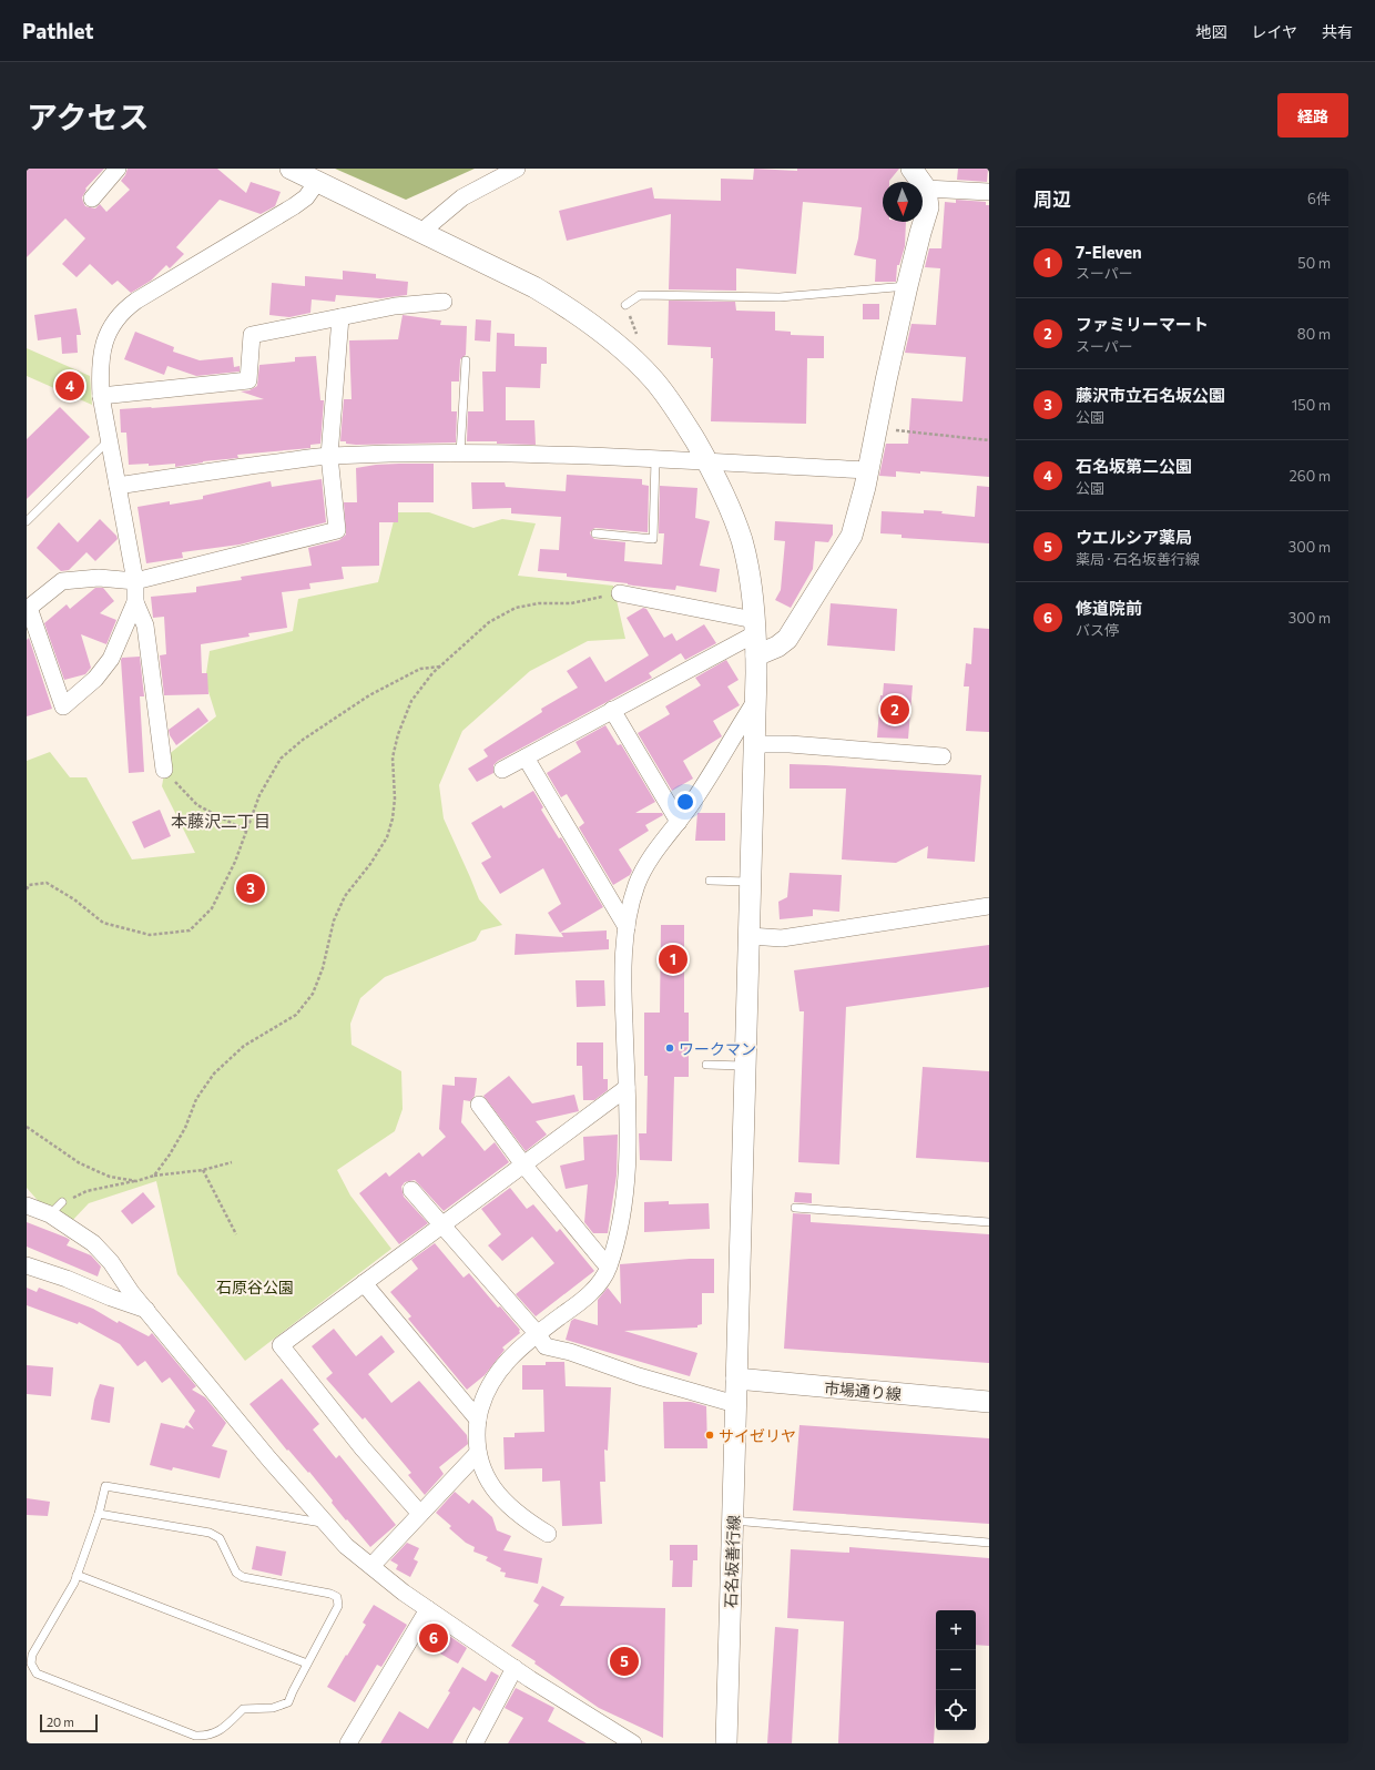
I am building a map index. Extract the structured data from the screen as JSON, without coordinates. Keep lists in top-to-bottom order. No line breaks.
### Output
{"streets":{"street":["市場通り線","石名坂善行線"]},"crossings":[["市場通り線","石名坂善行線"]],"districts":["本藤沢二丁目"],"parks":["石原谷公園"],"places":["ワークマン","サイゼリヤ"],"scale_bar":"20 m","north":"bottom","page":{"header":"Pathlet","nav":["地図","レイヤ","共有"],"title":"アクセス","buttons":"経路","heading":["周辺","6件"],"list":[{"mark":"1","name":"7-Eleven","note":"スーパー","value":"50 m"},{"mark":"2","name":"ファミリーマート","note":"スーパー","value":"80 m"},{"mark":"3","name":"藤沢市立石名坂公園","note":"公園","value":"150 m"},{"mark":"4","name":"石名坂第二公園","note":"公園","value":"260 m"},{"mark":"5","name":"ウエルシア薬局","note":"薬局 · 石名坂善行線","value":"300 m"},{"mark":"6","name":"修道院前","note":"バス停","value":"300 m"}],"pins":["4","2","3","1","6","5"],"map_buttons":["+","−"],"scale":"20 m"}}
